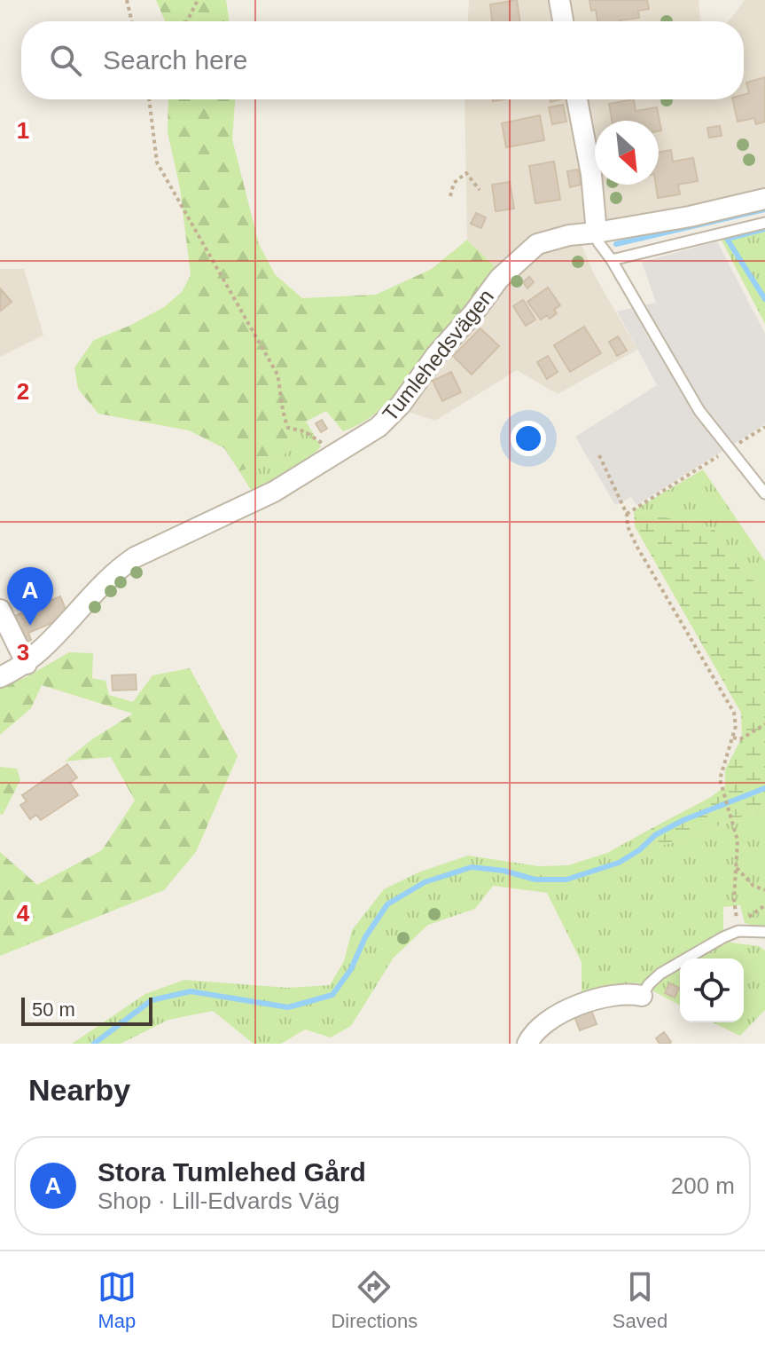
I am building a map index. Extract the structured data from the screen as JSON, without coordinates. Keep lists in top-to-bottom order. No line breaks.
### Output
{"streets":{"street":["Tumlehedsvägen"]},"scale_bar":"50 m","north":"bottom right","page":{"search":"Search here","pins":"A","scale":"50 m","heading":"Nearby","list":[{"mark":"A","name":"Stora Tumlehed Gård","note":"Shop · Lill-Edvards Väg","value":"200 m"}],"nav":["Map","Directions","Saved"]},"grid":{"rows":["1","2","3","4"]}}
